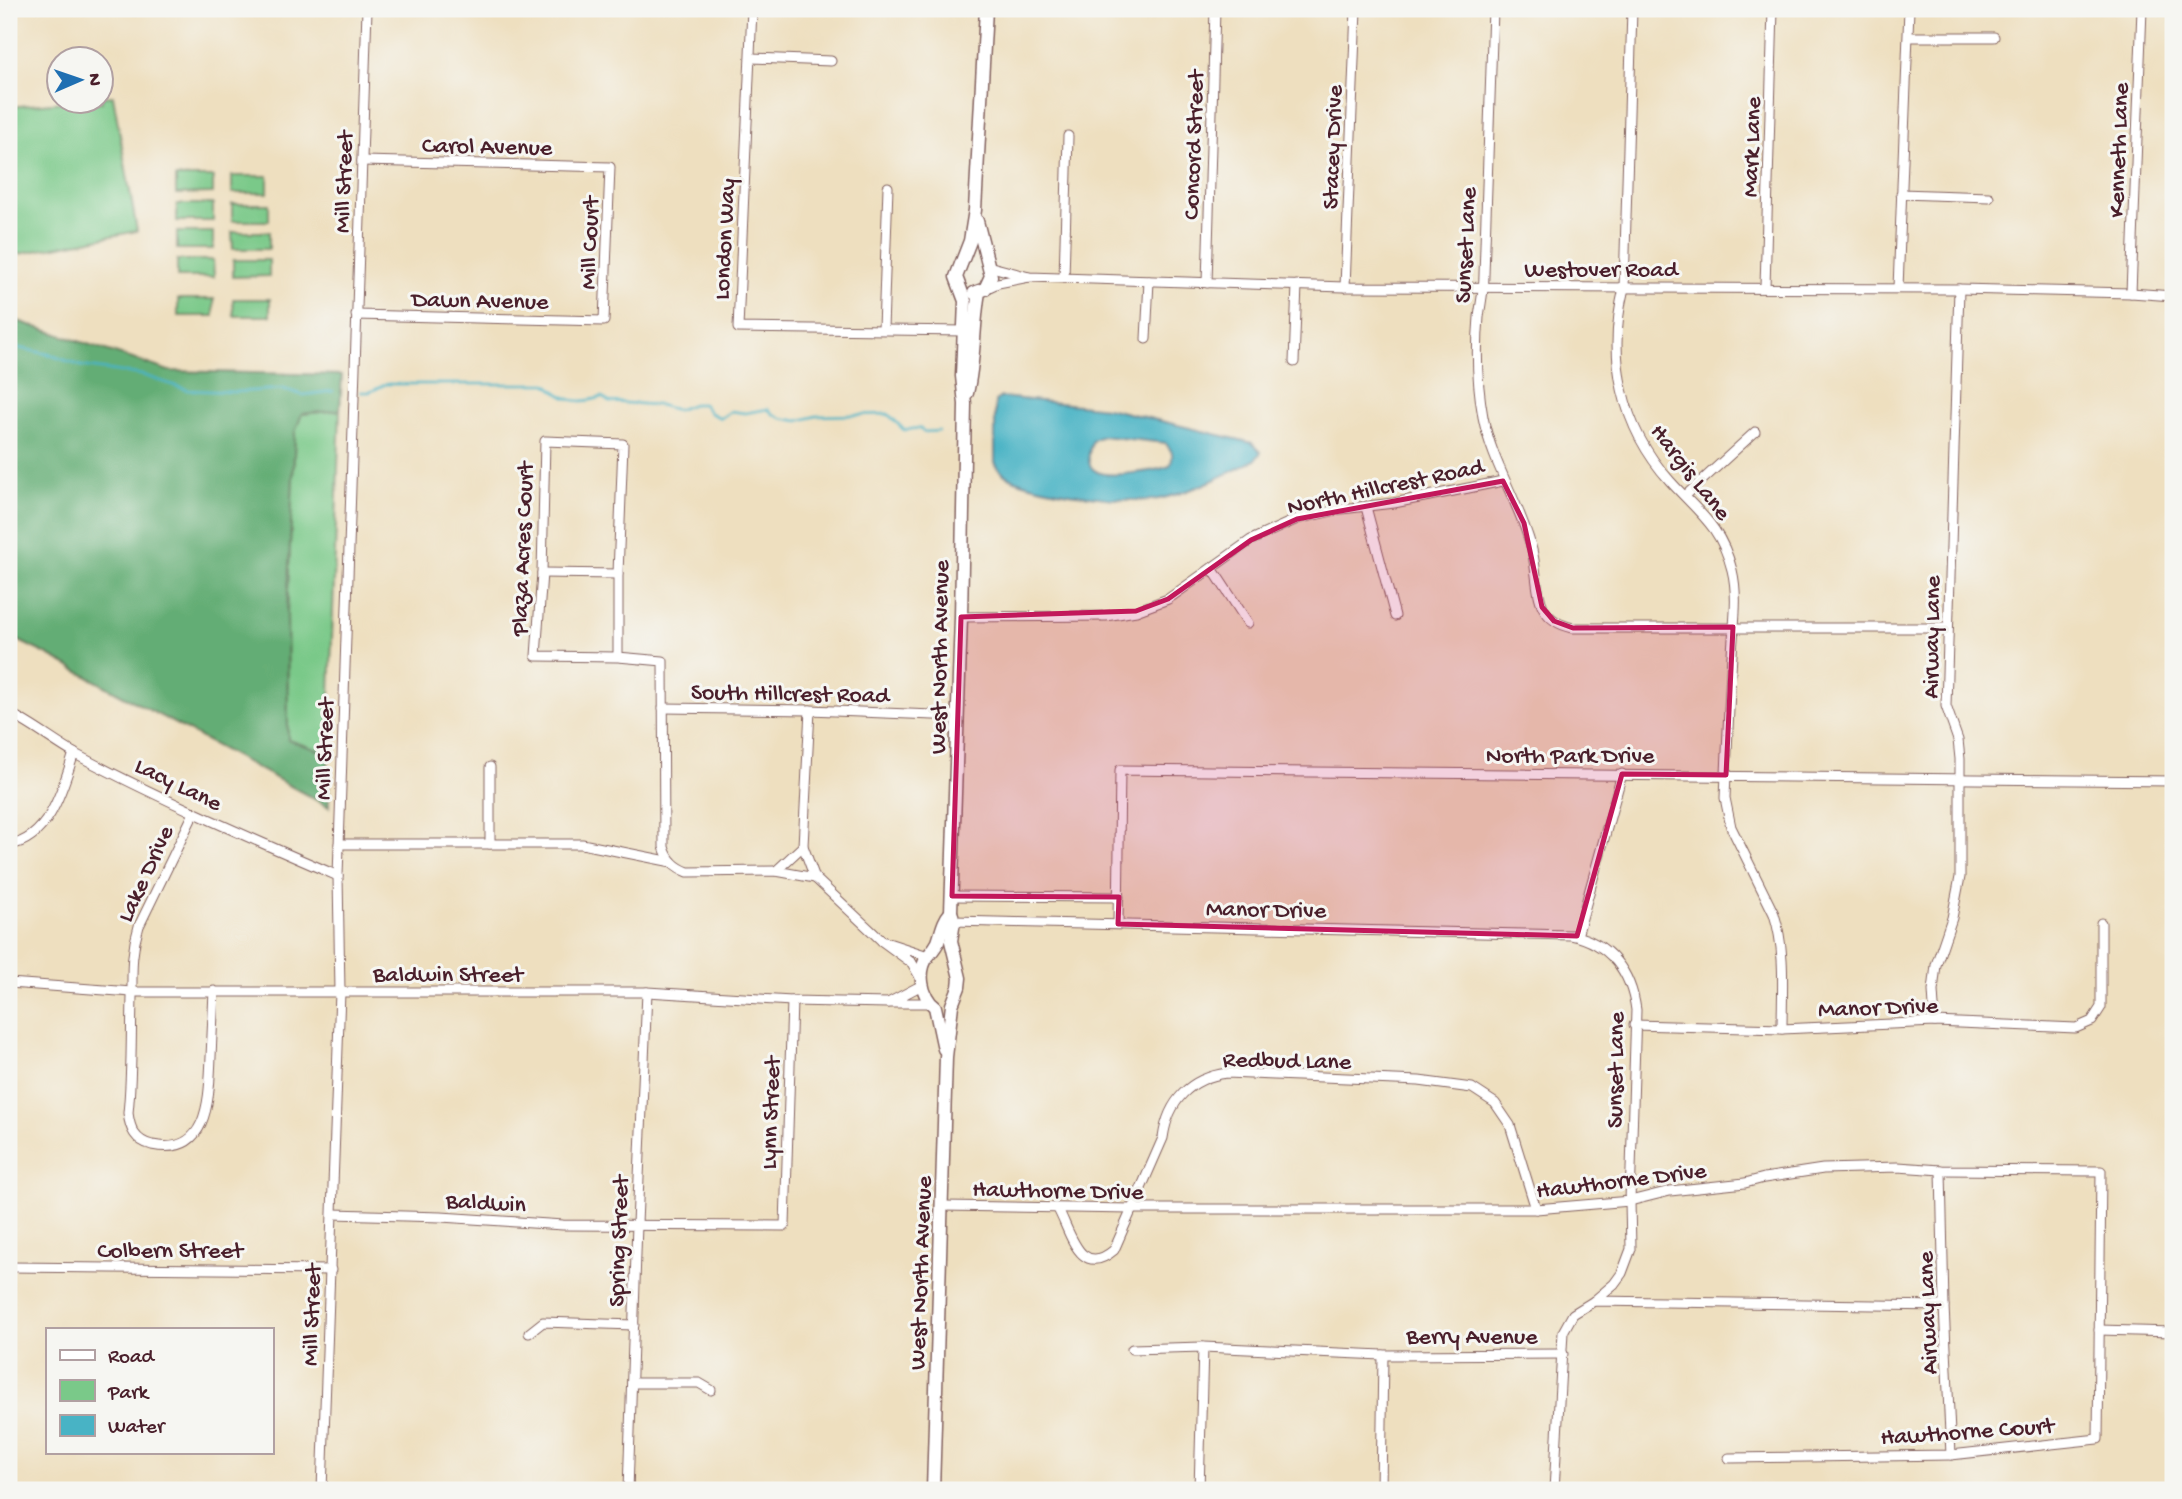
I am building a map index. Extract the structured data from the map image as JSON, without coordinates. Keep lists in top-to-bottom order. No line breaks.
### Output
{"streets":{"main road":["West North Avenue"],"street":["Carol Avenue","Concord Street","Stacey Drive","Mark Lane","Kenneth Lane","Mill Street","London Way","Mill Court","Sunset Lane","Westover Road","Dawn Avenue","Hargis Lane","North Hillcrest Road","Plaza Acres Court","Airway Lane","South Hillcrest Road","North Park Drive","Lacy Lane","Lake Drive","Manor Drive","Baldwin Street","Redbud Lane","Lynn Street","Hawthorne Drive","Baldwin","Spring Street","Colbern Street","Berry Avenue","Hawthorne Court"]},"crossings":[["Carol Avenue","Mill Street"],["Carol Avenue","Mill Court"],["Concord Street","Westover Road"],["Stacey Drive","Westover Road"],["Mark Lane","Westover Road"],["Kenneth Lane","Westover Road"],["Mill Street","Dawn Avenue"],["Mill Street","Lacy Lane"],["Mill Street","Baldwin Street"],["Mill Street","Baldwin"],["Mill Street","Colbern Street"],["London Way","West North Avenue"],["Mill Court","Dawn Avenue"],["Sunset Lane","Westover Road"],["Sunset Lane","North Hillcrest Road"],["Sunset Lane","Manor Drive"],["Sunset Lane","Hawthorne Drive"],["Sunset Lane","Berry Avenue"],["Westover Road","Hargis Lane"],["Westover Road","Airway Lane"],["Westover Road","West North Avenue"],["Hargis Lane","North Hillcrest Road"],["Hargis Lane","North Park Drive"],["Hargis Lane","Manor Drive"],["North Hillcrest Road","Airway Lane"],["North Hillcrest Road","West North Avenue"],["Plaza Acres Court","South Hillcrest Road"],["Airway Lane","North Park Drive"],["Airway Lane","Manor Drive"],["Airway Lane","Hawthorne Drive"],["Airway Lane","Hawthorne Court"],["West North Avenue","South Hillcrest Road"],["West North Avenue","Manor Drive"],["West North Avenue","Baldwin Street"],["West North Avenue","Hawthorne Drive"],["North Park Drive","Manor Drive"],["Lacy Lane","Lake Drive"],["Lake Drive","Baldwin Street"],["Baldwin Street","Lynn Street"],["Baldwin Street","Spring Street"],["Redbud Lane","Hawthorne Drive"],["Lynn Street","Baldwin"],["Hawthorne Drive","Hawthorne Court"],["Baldwin","Spring Street"]],"legend":["Road","Park","Water"],"north":"right"}
